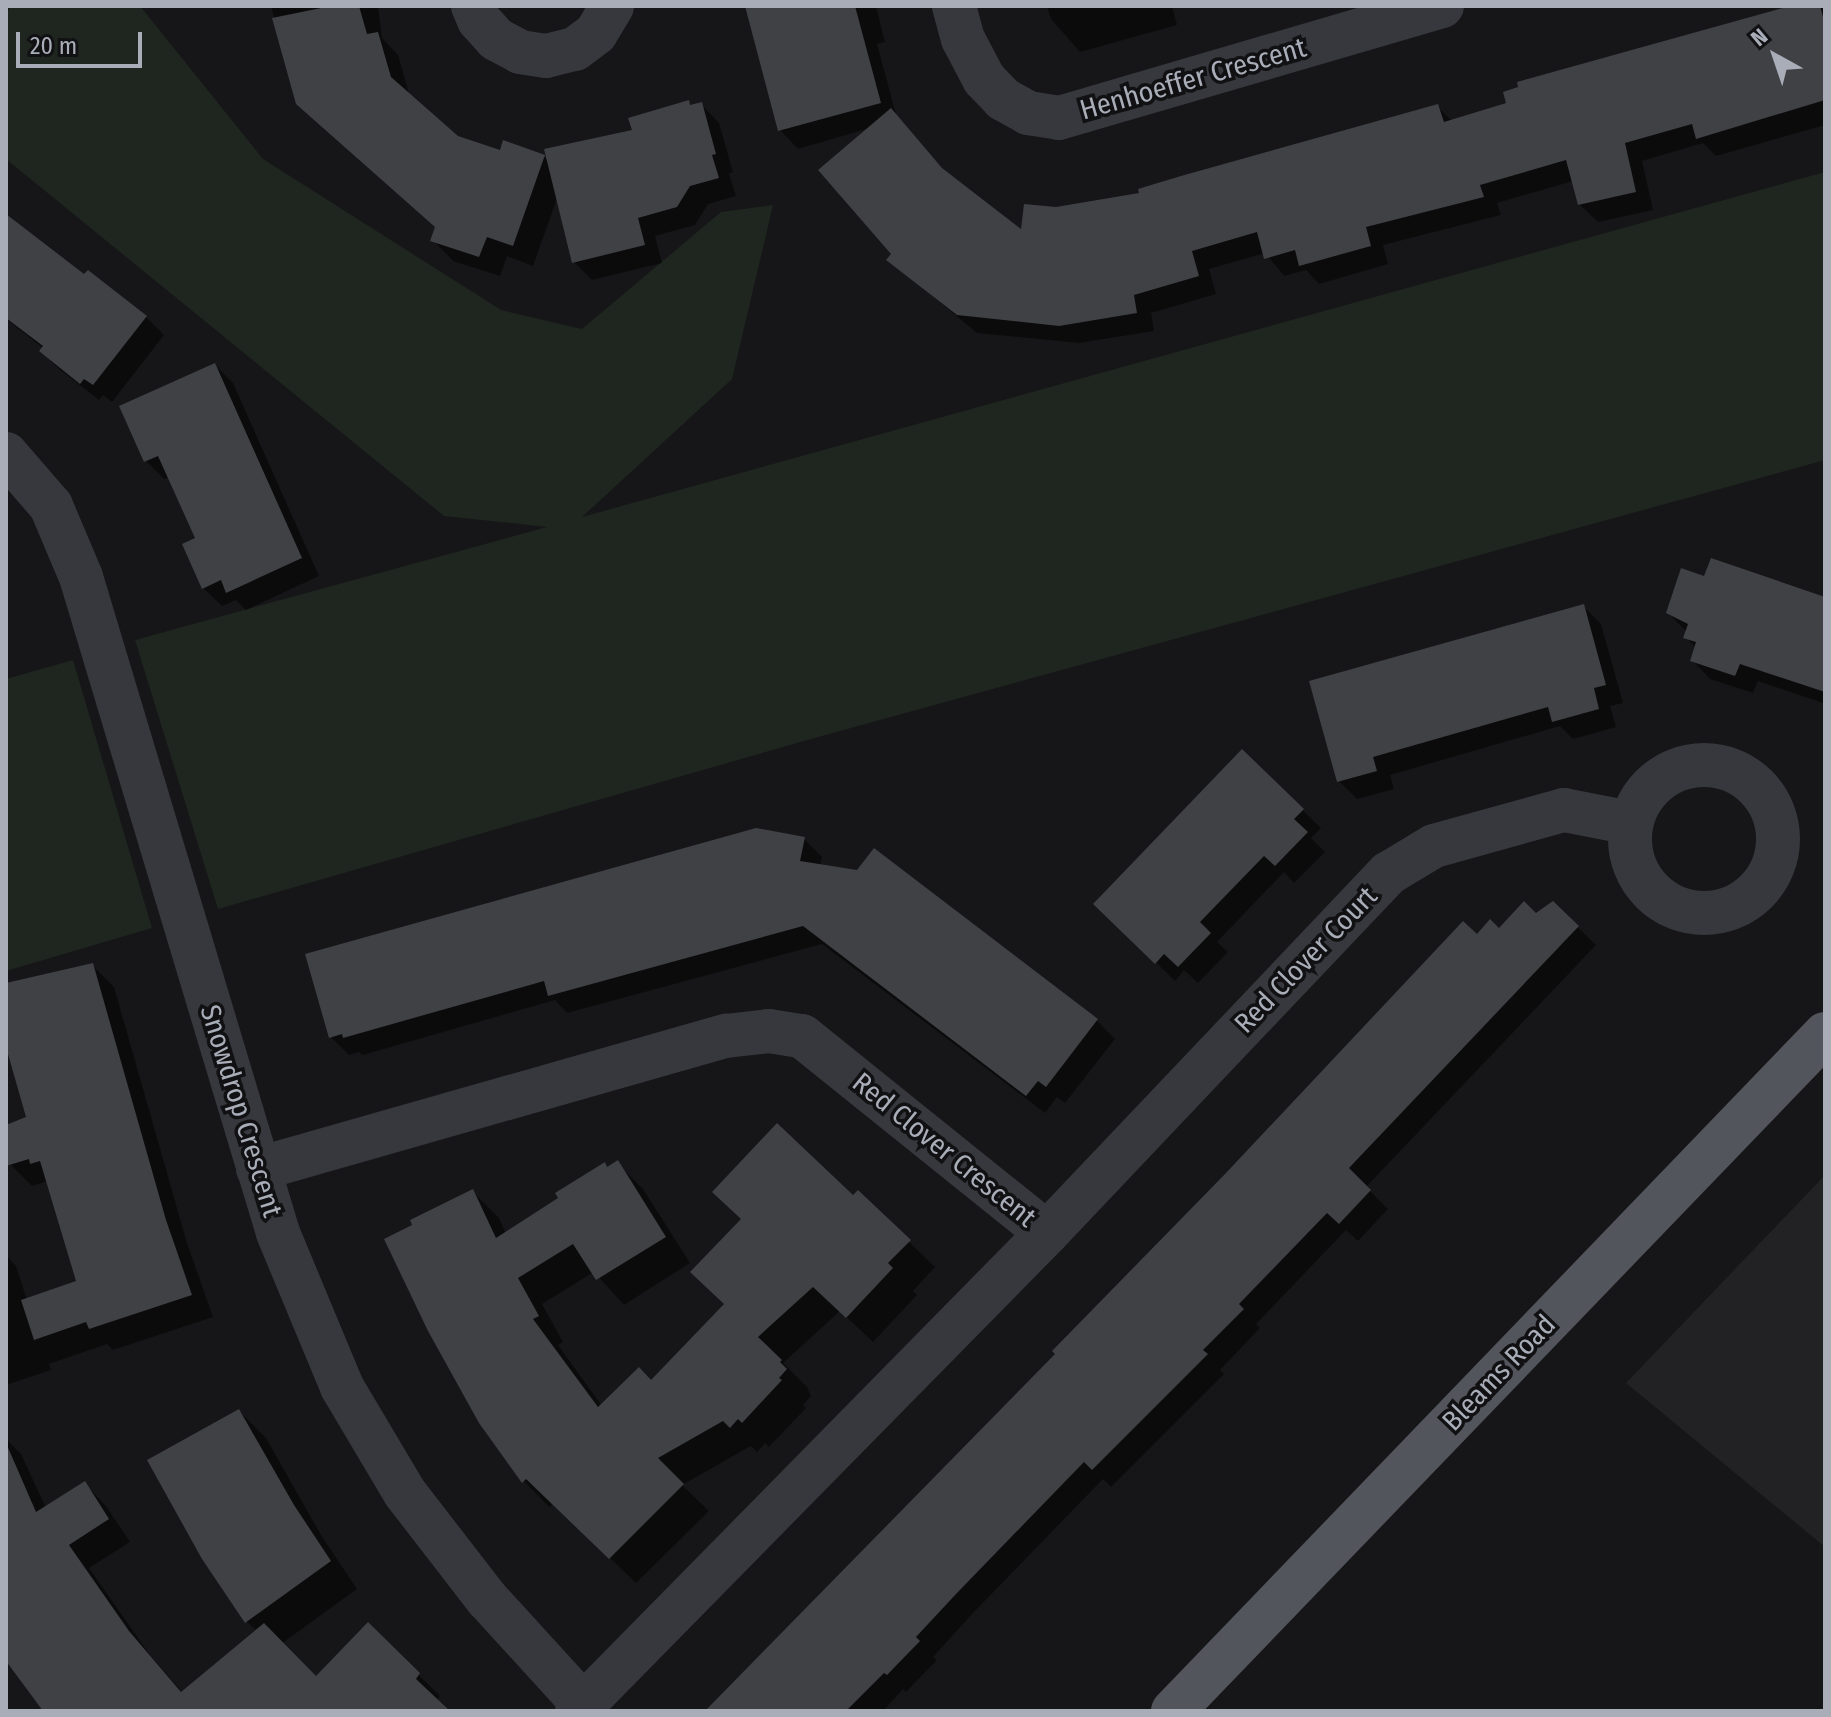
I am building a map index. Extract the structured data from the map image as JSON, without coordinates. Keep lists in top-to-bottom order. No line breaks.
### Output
{"streets":{"main road":["Bleams Road"],"street":["Henhoeffer Crescent","Red Clover Court","Snowdrop Crescent","Red Clover Crescent"]},"crossings":[["Red Clover Court","Red Clover Crescent"],["Snowdrop Crescent","Red Clover Crescent"]],"scale_bar":"20 m","north":"top left"}
